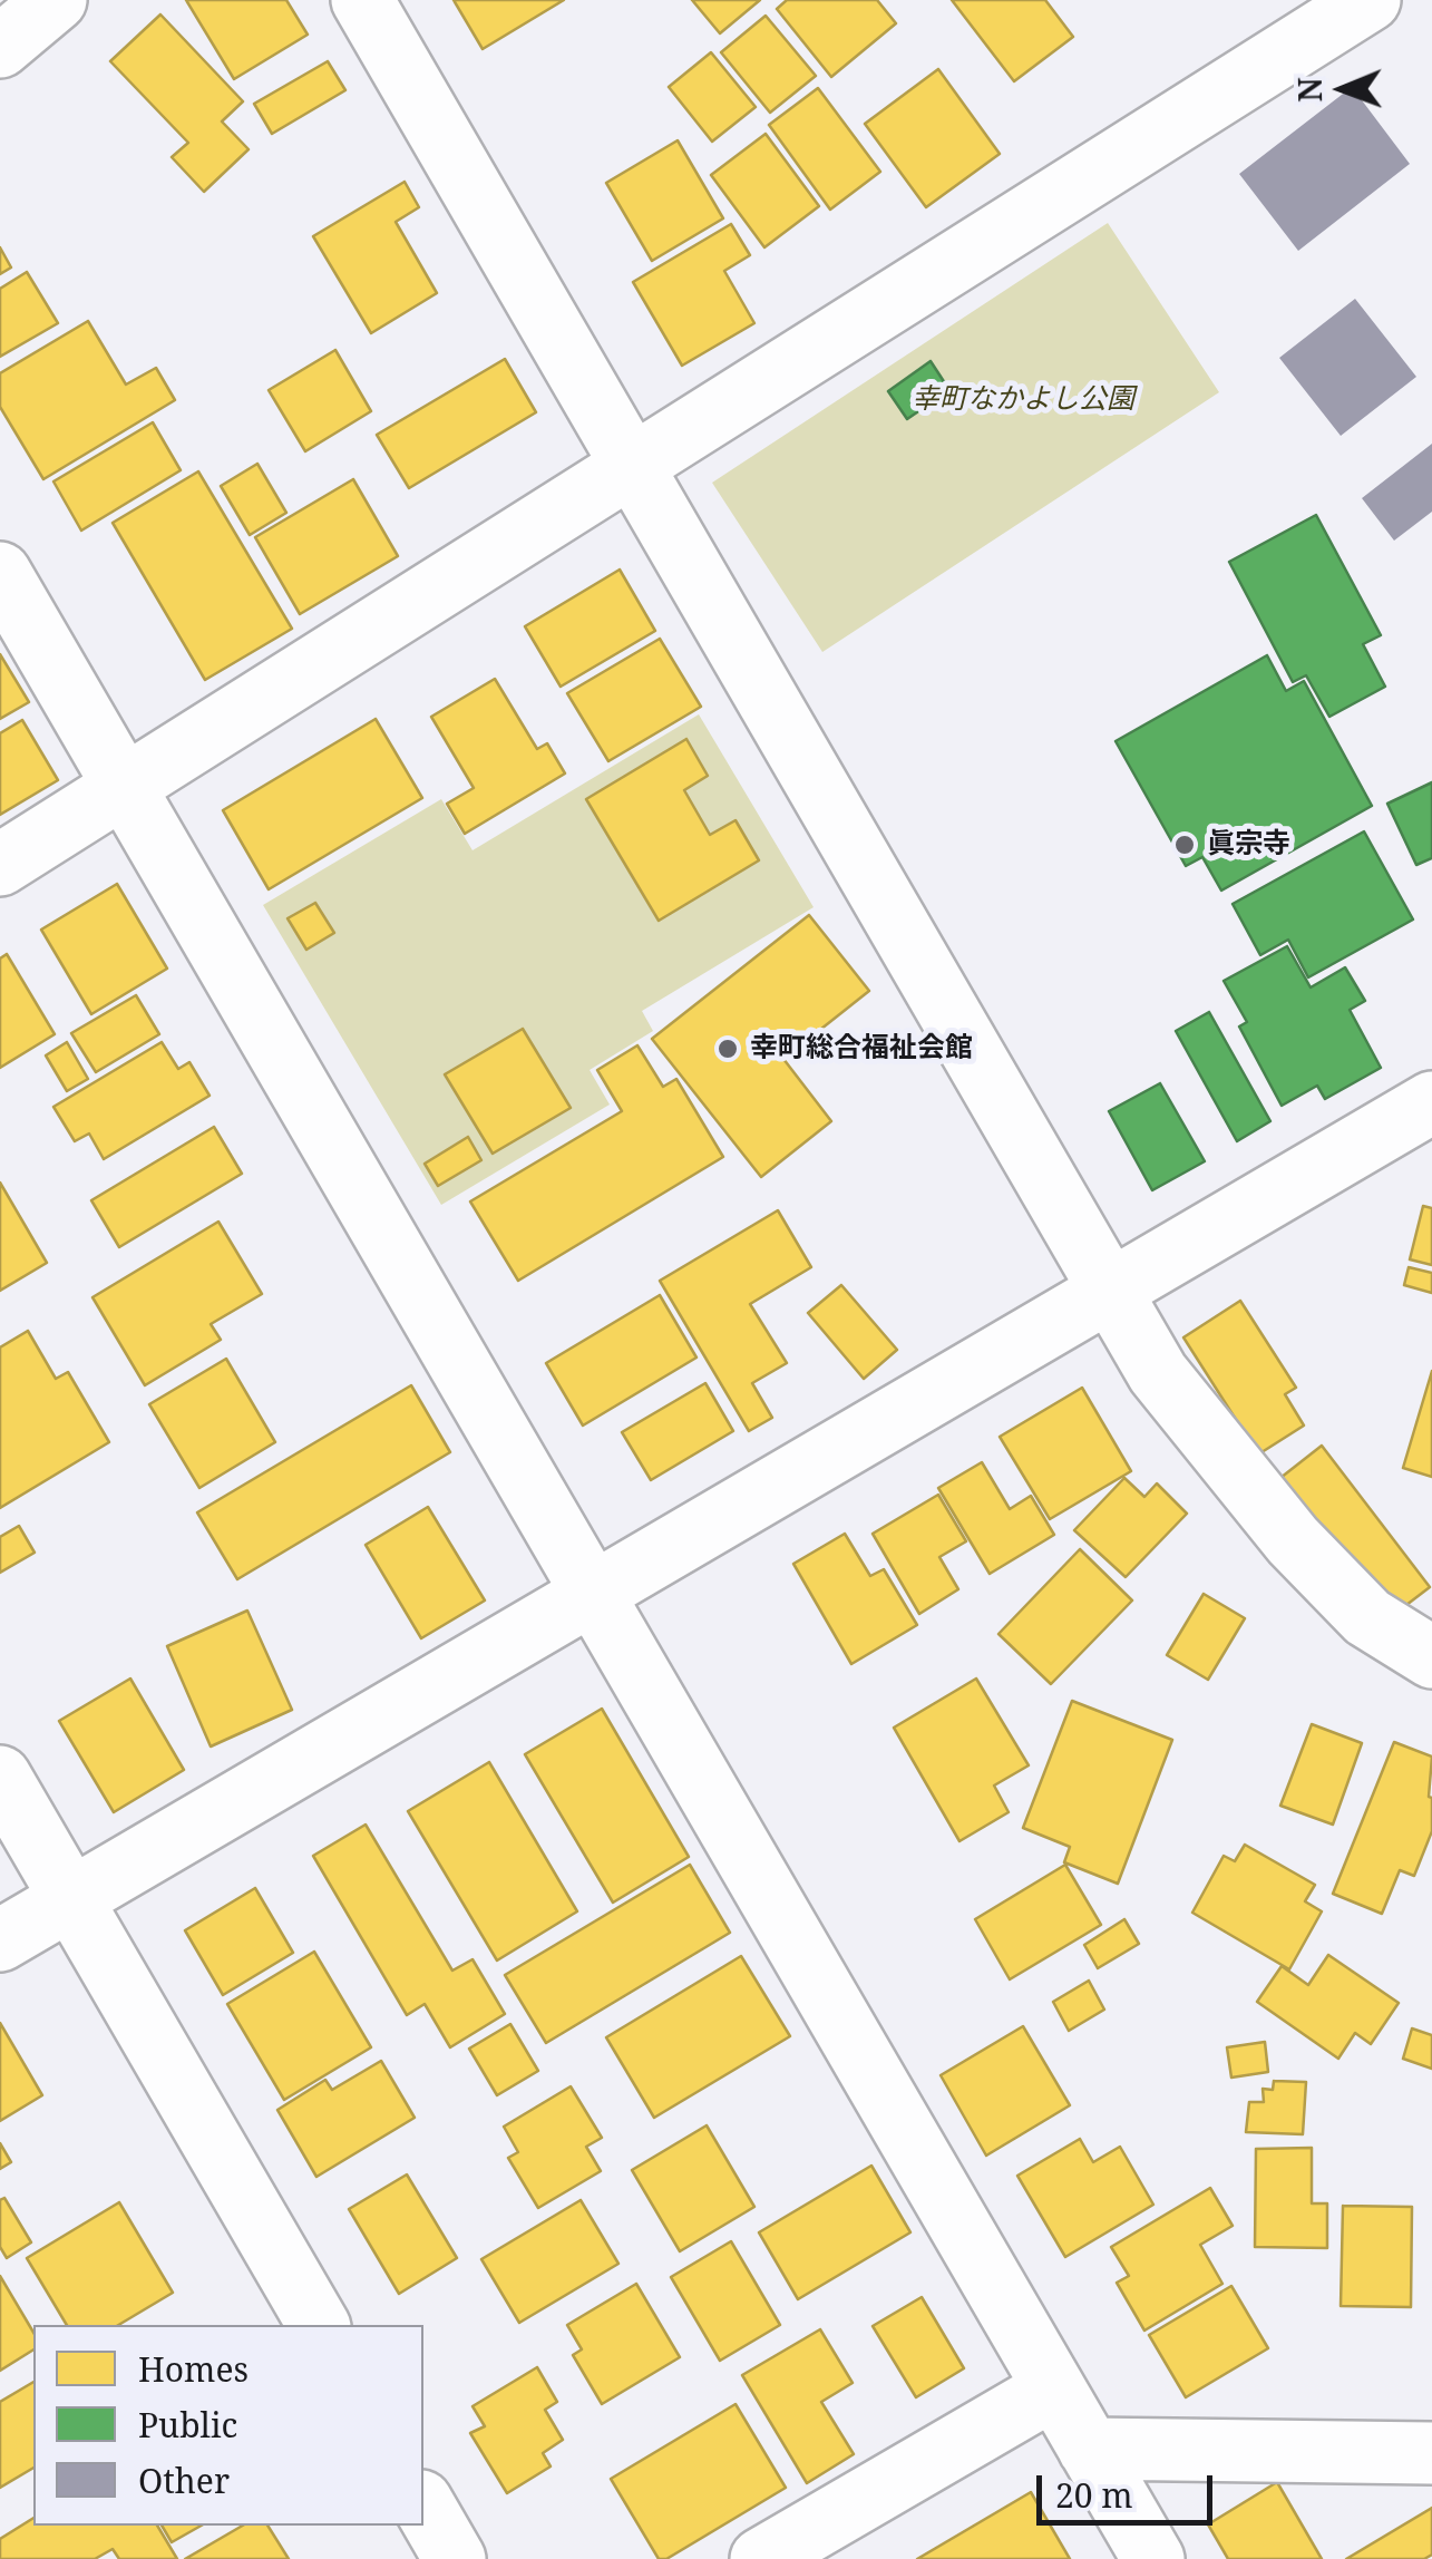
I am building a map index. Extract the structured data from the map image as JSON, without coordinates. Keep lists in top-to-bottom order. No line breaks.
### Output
{"parks":["幸町なかよし公園"],"places":["眞宗寺","幸町総合福祉会館"],"legend":["Homes","Public","Other"],"scale_bar":"20 m","north":"left"}
